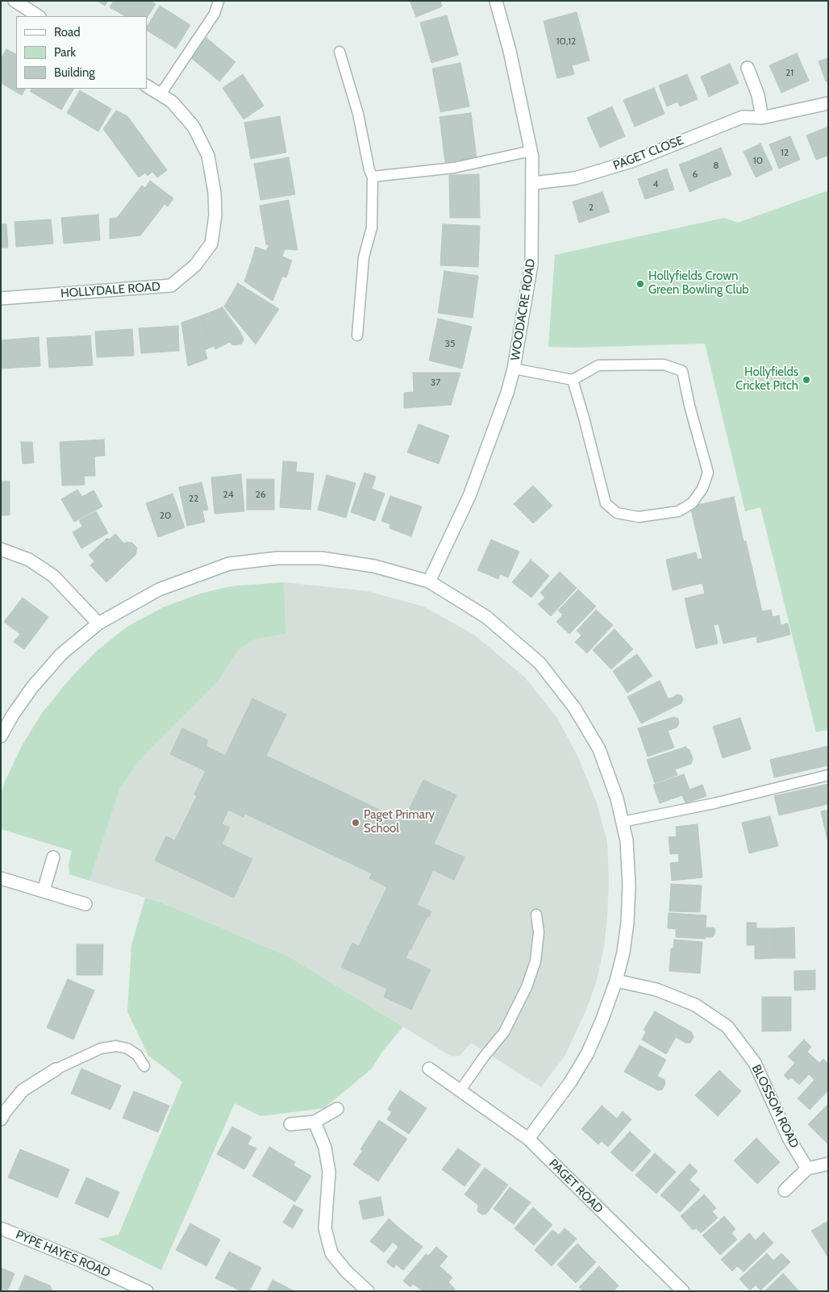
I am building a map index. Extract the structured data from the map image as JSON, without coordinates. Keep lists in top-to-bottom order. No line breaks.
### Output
{"streets":{"street":["PAGET CLOSE","HOLLYDALE ROAD","WOODACRE ROAD","BLOSSOM ROAD","PAGET ROAD","PYPE HAYES ROAD"]},"crossings":[["PAGET CLOSE","WOODACRE ROAD"]],"places":["Hollyfields Crown Green Bowling Club","Hollyfields Cricket Pitch","Paget Primary School"],"house_numbers":["10,12","21","12","10","8","6","4","2","35","37","24","26","22","20"],"legend":["Road","Park","Building"]}
